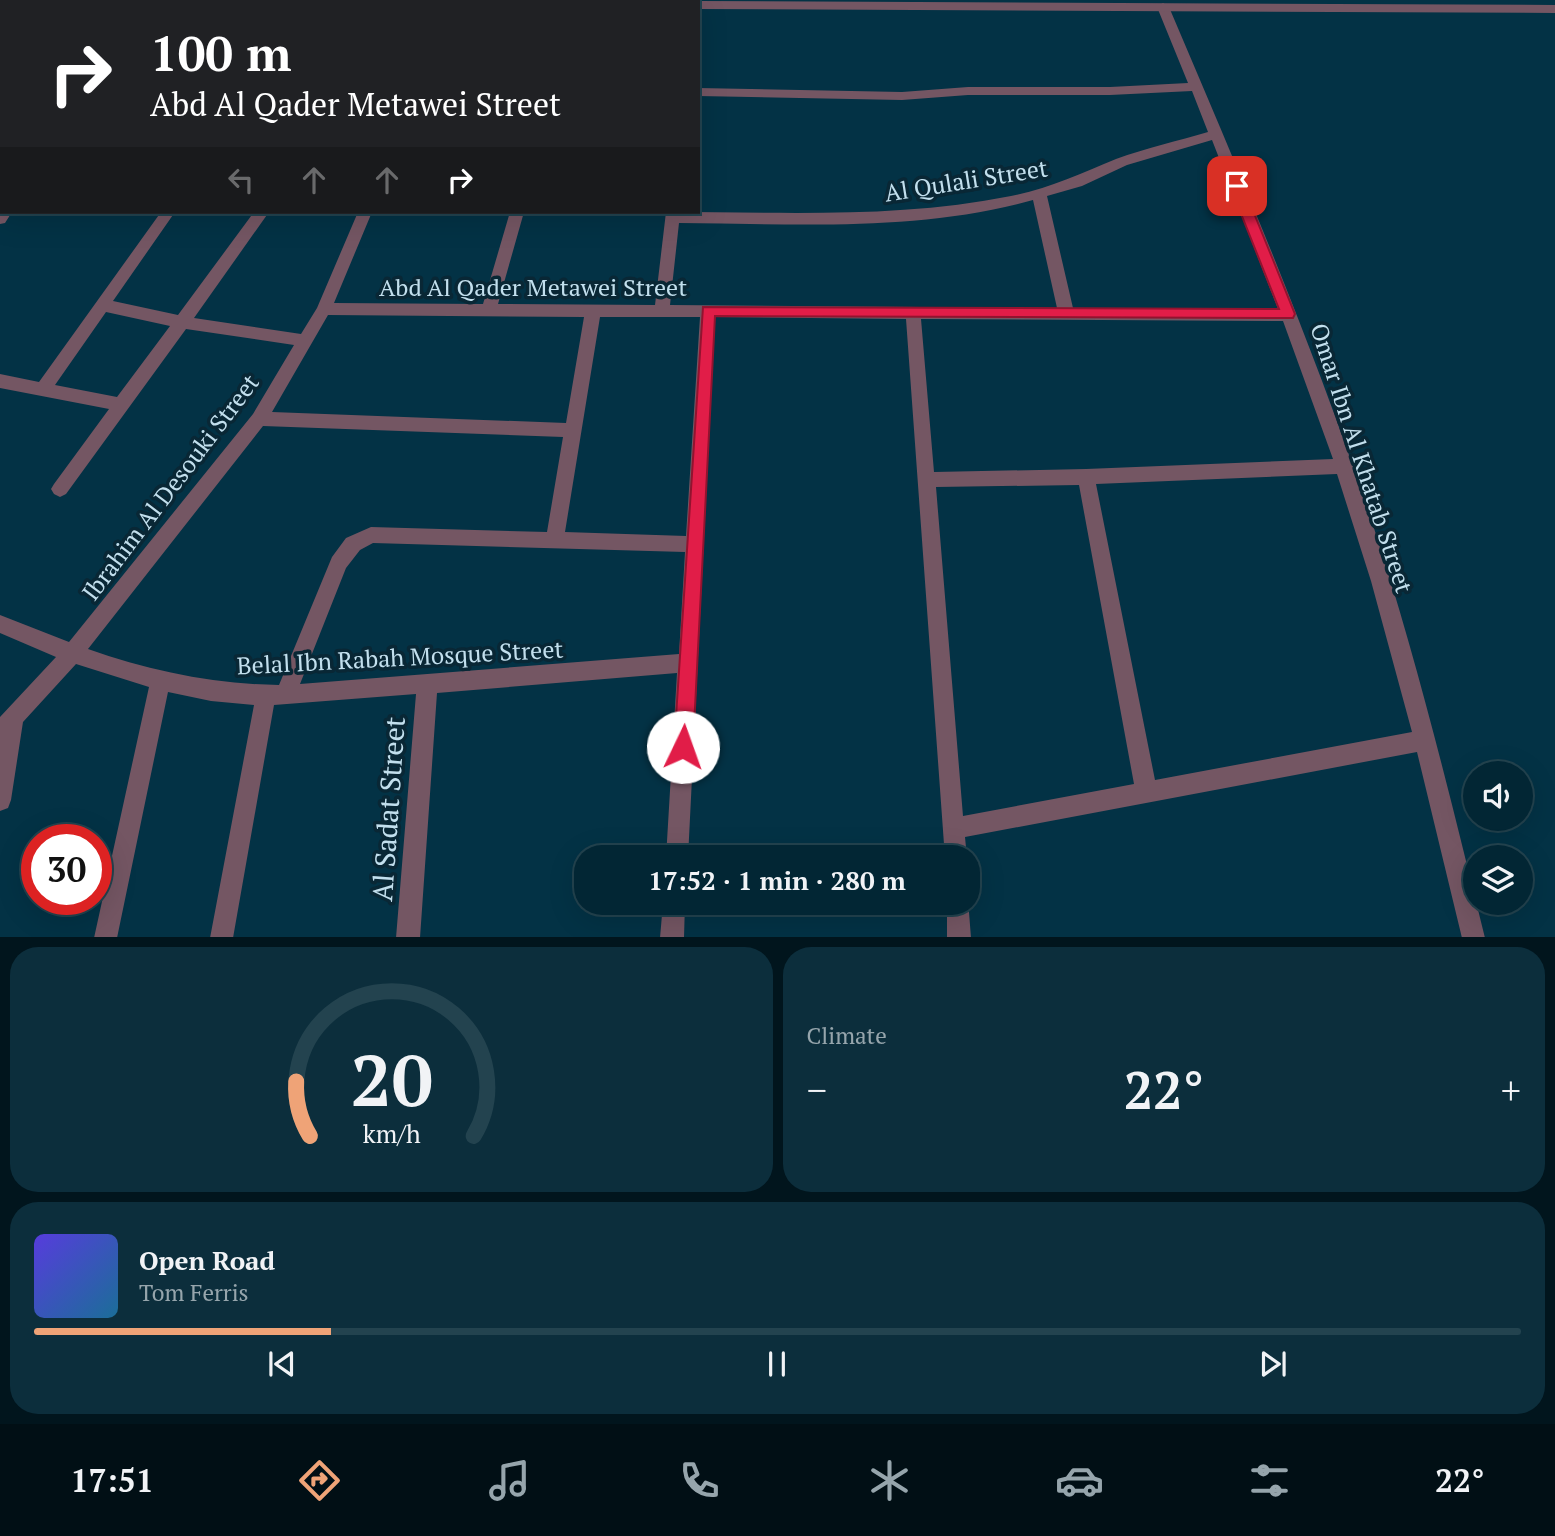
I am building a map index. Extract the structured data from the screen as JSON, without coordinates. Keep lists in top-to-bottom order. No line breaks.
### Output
{"streets":{"street":["Al Qulali Street","Abd Al Qader Metawei Street","Omar Ibn Al Khatab Street","Ibrahim Al Desouki Street","Belal Ibn Rabah Mosque Street","Al Sadat Street"]},"crossings":[["Al Qulali Street","Omar Ibn Al Khatab Street"],["Abd Al Qader Metawei Street","Omar Ibn Al Khatab Street"],["Abd Al Qader Metawei Street","Ibrahim Al Desouki Street"],["Ibrahim Al Desouki Street","Belal Ibn Rabah Mosque Street"],["Belal Ibn Rabah Mosque Street","Al Sadat Street"]],"page":{"turn":["100 m","Abd Al Qader Metawei Street"],"limit":"30","trip":"17:52 · 1 min · 280 m","tile":"Climate","heat":["−","22°","+"],"song":["Open Road","Tom Ferris"],"tabs":["17:51","22°"],"gauge":["20","km/h"]}}
